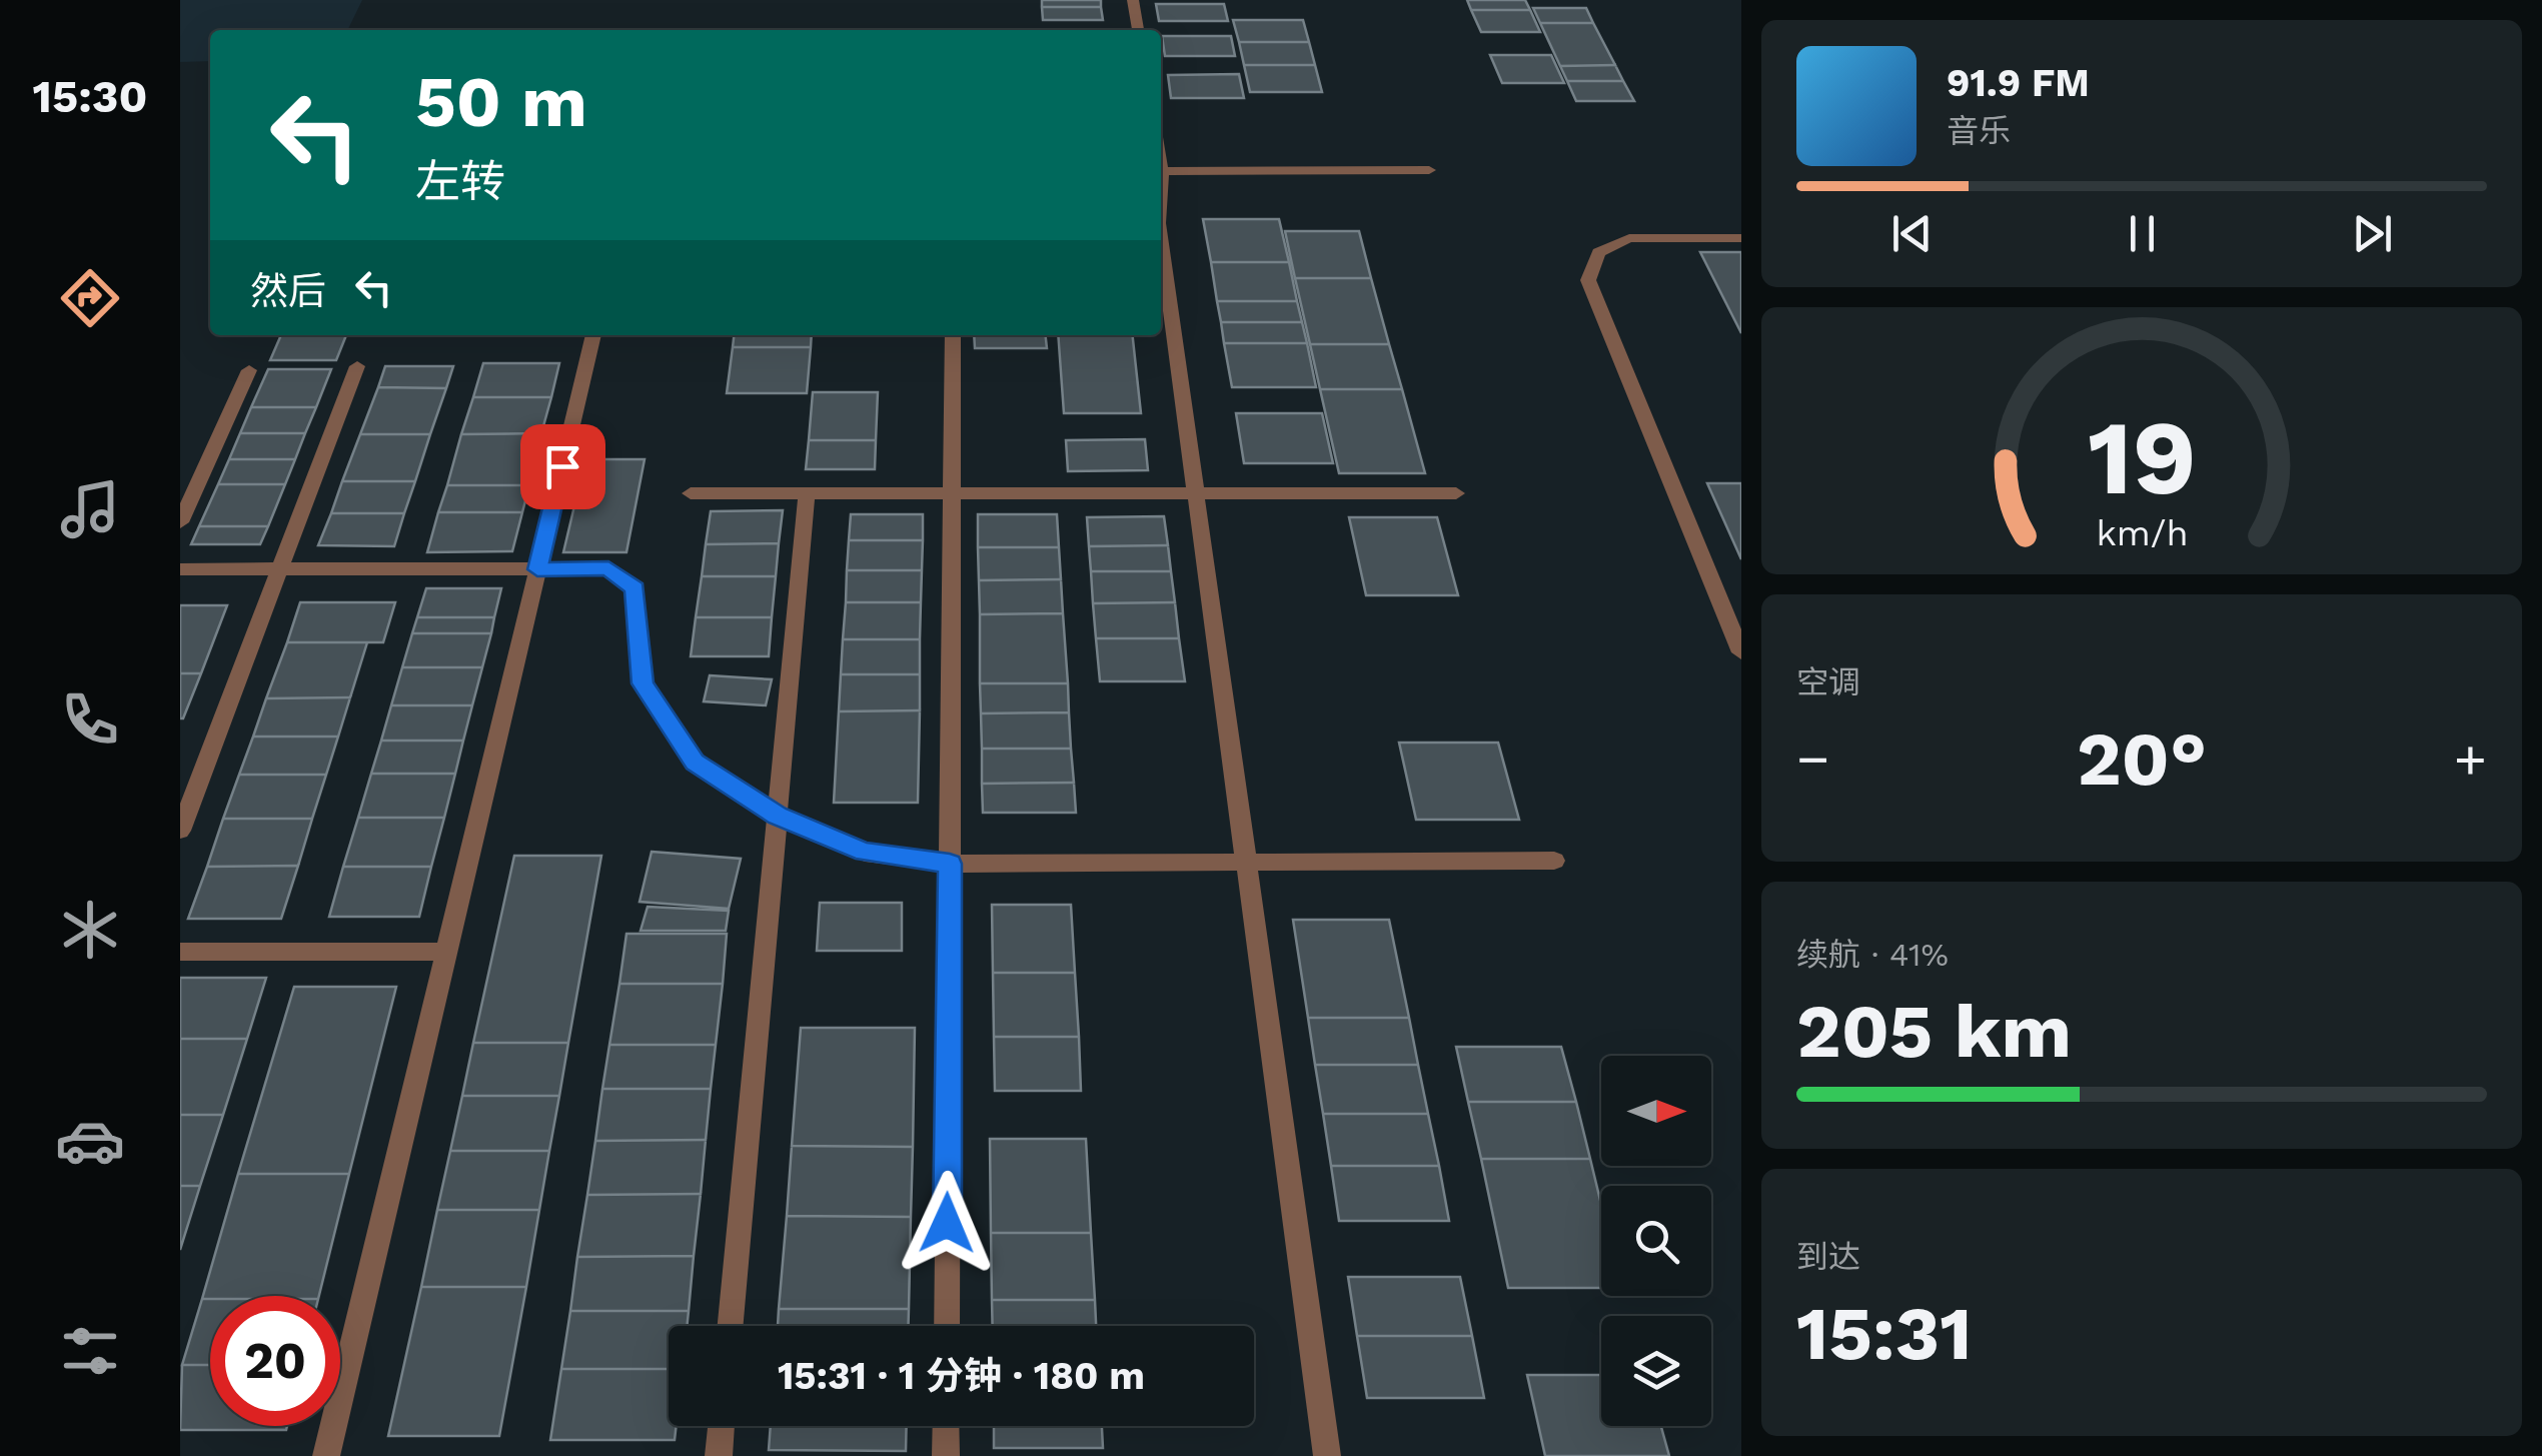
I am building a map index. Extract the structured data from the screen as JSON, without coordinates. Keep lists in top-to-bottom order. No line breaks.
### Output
{"north":"right","page":{"tabs":"15:30","turn":["50 m","左转"],"song":["91.9 FM","音乐"],"then":"然后","tile":["空调",["续航 · 41%","205 km"],["到达","15:31"]],"heat":["−","20°","+"],"limit":"20","trip":"15:31 · 1 分钟 · 180 m","gauge":["19","km/h"]}}
